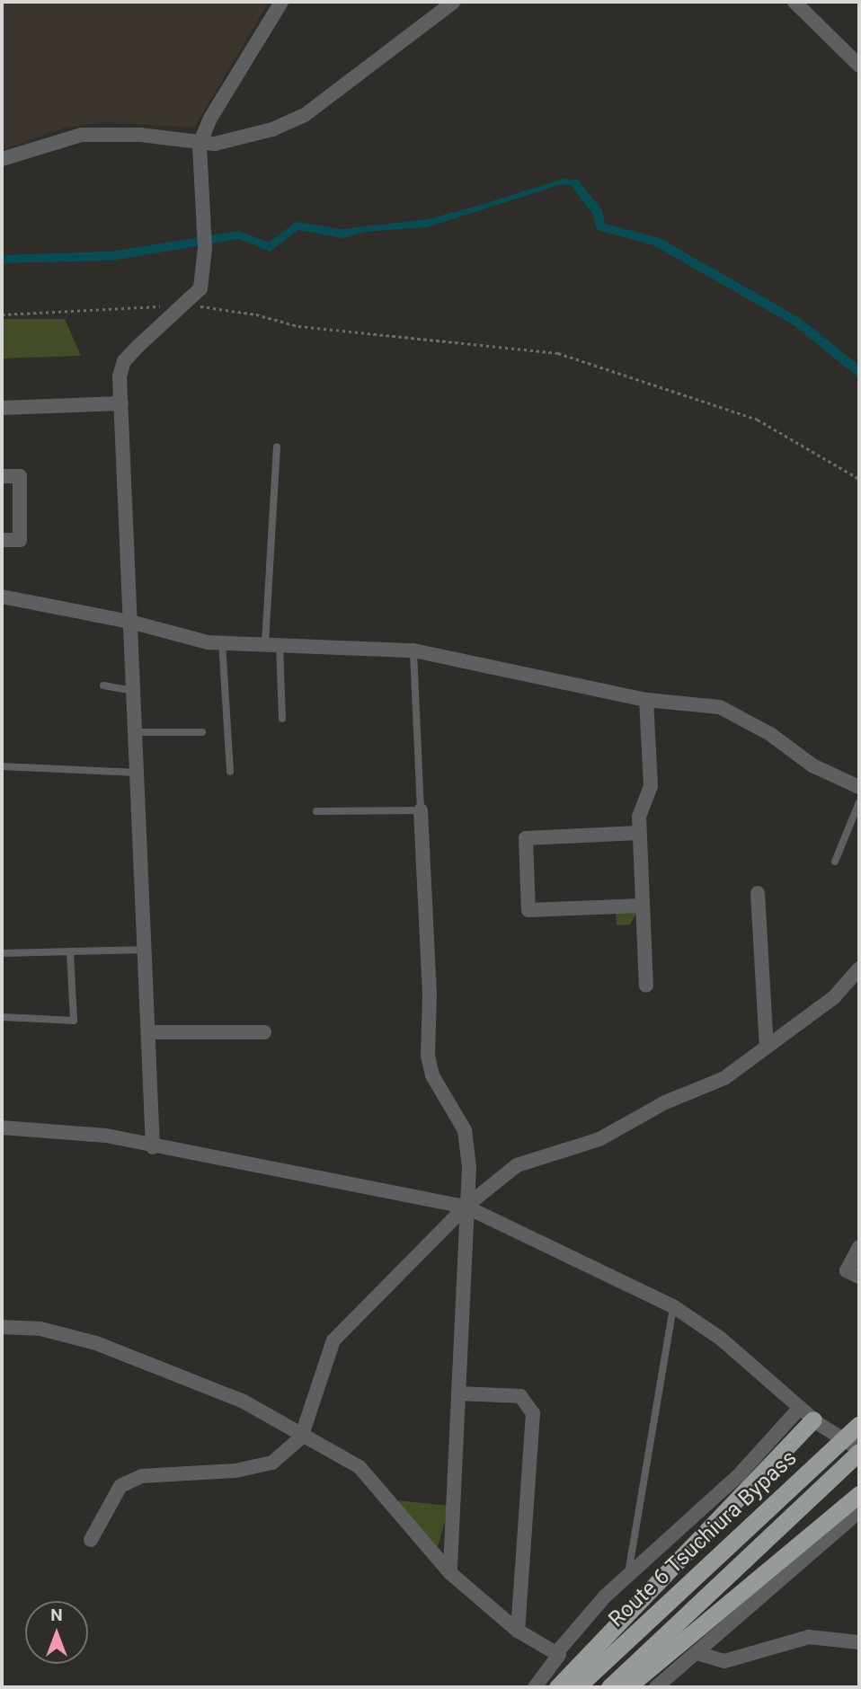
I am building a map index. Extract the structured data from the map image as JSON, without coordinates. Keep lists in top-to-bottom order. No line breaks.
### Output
{"streets":{"highway":["Route 6 Tsuchiura Bypass"]},"north":"top"}
